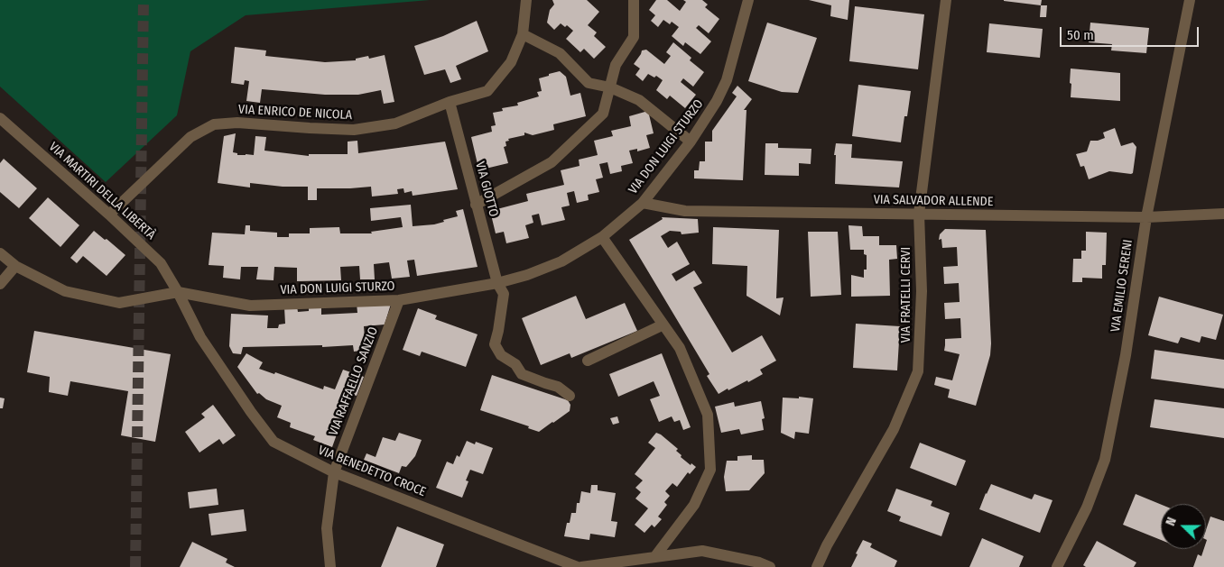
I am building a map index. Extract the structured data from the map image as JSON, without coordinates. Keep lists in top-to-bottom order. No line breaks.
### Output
{"streets":{"street":["VIA ENRICO DE NICOLA","VIA DON LUIGI STURZO","VIA GIOTTO","VIA MARTIRI DELLA LIBERTÀ","VIA SALVADOR ALLENDE","VIA EMILIO SERENI","VIA FRATELLI CERVI","VIA RAFFAELLO SANZIO","VIA BENEDETTO CROCE"]},"crossings":[["VIA ENRICO DE NICOLA","VIA GIOTTO"],["VIA ENRICO DE NICOLA","VIA MARTIRI DELLA LIBERTÀ"],["VIA DON LUIGI STURZO","VIA GIOTTO"],["VIA DON LUIGI STURZO","VIA MARTIRI DELLA LIBERTÀ"],["VIA DON LUIGI STURZO","VIA SALVADOR ALLENDE"],["VIA DON LUIGI STURZO","VIA RAFFAELLO SANZIO"],["VIA DON LUIGI STURZO","VIA BENEDETTO CROCE"],["VIA MARTIRI DELLA LIBERTÀ","VIA BENEDETTO CROCE"],["VIA SALVADOR ALLENDE","VIA EMILIO SERENI"],["VIA SALVADOR ALLENDE","VIA FRATELLI CERVI"],["VIA RAFFAELLO SANZIO","VIA BENEDETTO CROCE"]],"scale_bar":"50 m","north":"left"}
